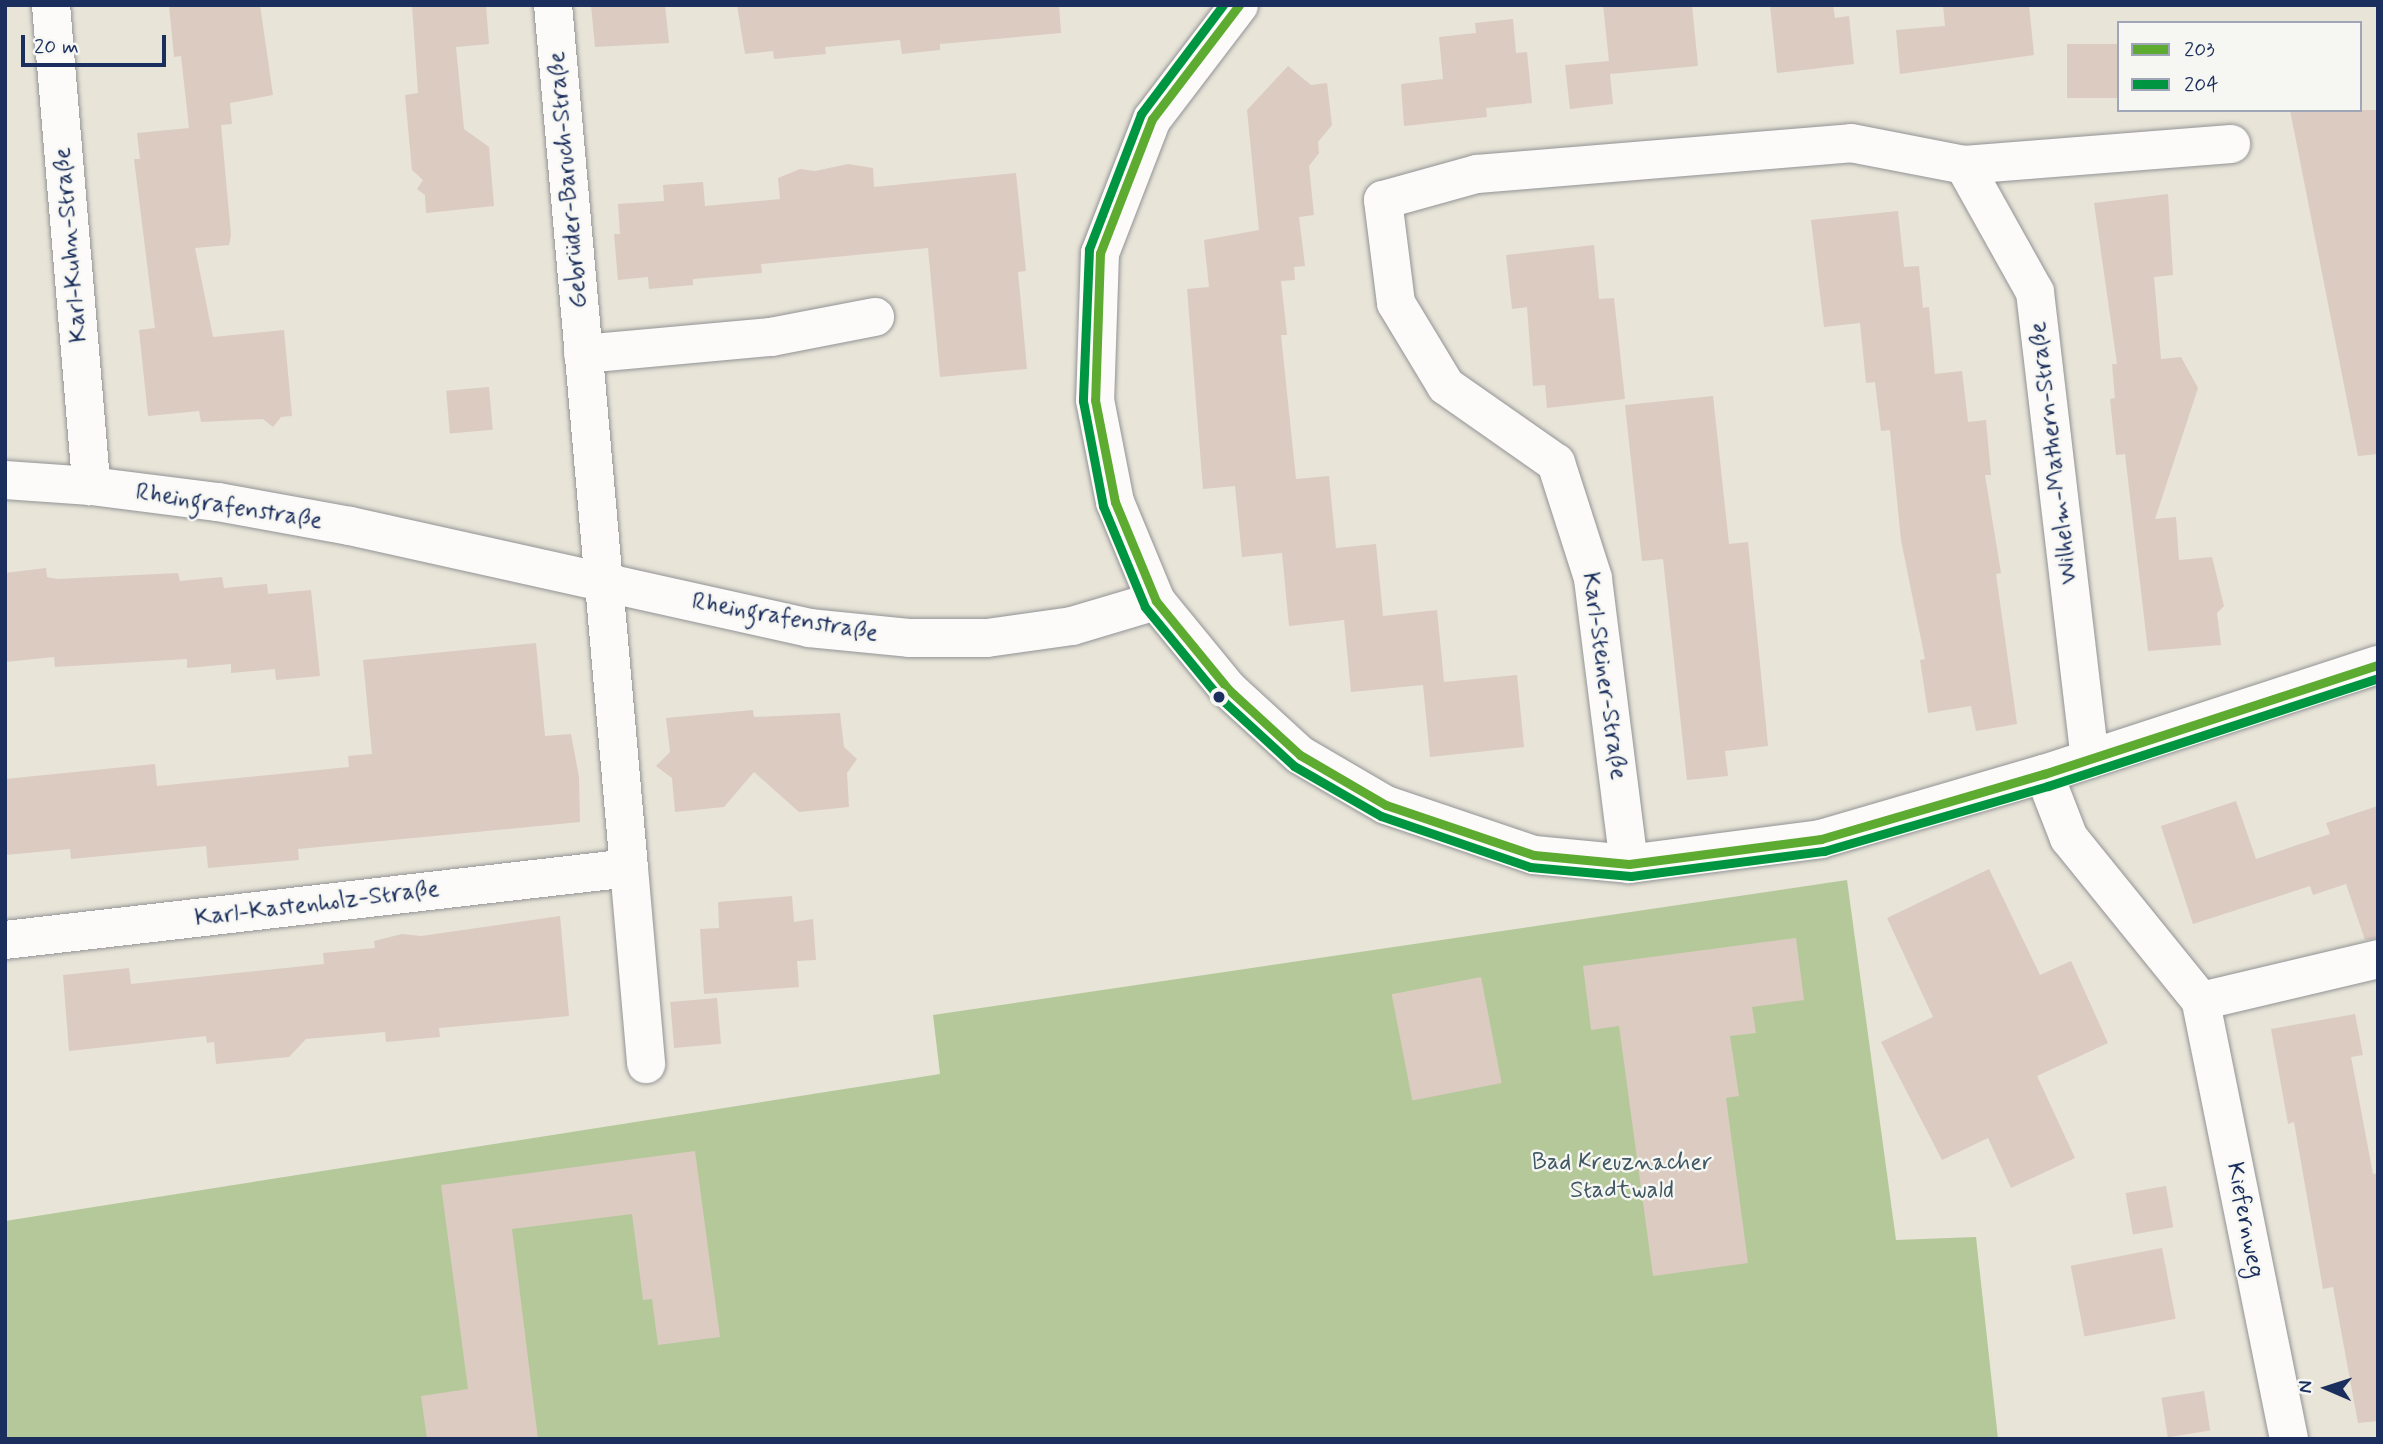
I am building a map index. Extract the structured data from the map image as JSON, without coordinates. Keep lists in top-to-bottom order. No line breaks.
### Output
{"streets":{"street":["Gebrüder-Baruch-Straße","Karl-Kuhn-Straße","Wilhelm-Mathern-Straße","Rheingrafenstraße","Karl-Steiner-Straße","Karl-Kastenholz-Straße","Kiefernweg"]},"crossings":[["Gebrüder-Baruch-Straße","Rheingrafenstraße"],["Karl-Kuhn-Straße","Rheingrafenstraße"],["Wilhelm-Mathern-Straße","Karl-Steiner-Straße"]],"parks":["Bad Kreuznacher Stadtwald"],"lines":["transit line 203","transit line 204"],"legend":["203","204"],"scale_bar":"20 m","north":"left"}
